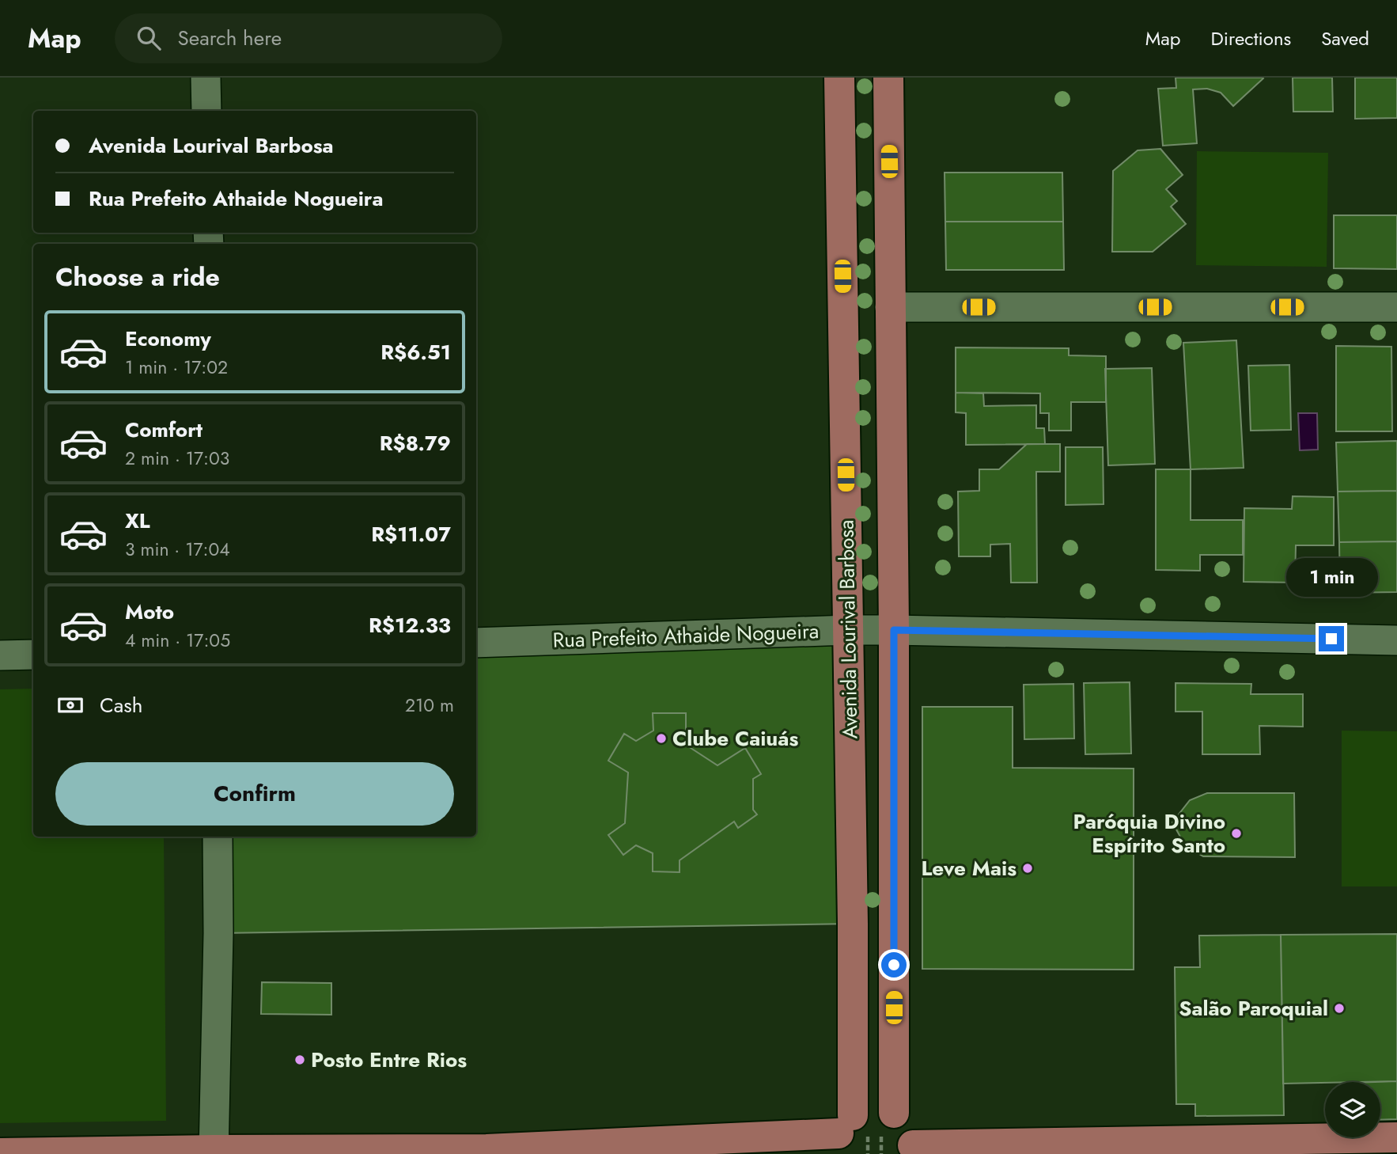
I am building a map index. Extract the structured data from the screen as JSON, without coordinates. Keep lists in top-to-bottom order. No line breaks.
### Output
{"streets":{"main road":["Avenida Lourival Barbosa"],"street":["Rua Prefeito Athaide Nogueira"]},"crossings":[["Avenida Lourival Barbosa","Rua Prefeito Athaide Nogueira"]],"places":["Clube Caiuás","Paróquia Divino Espírito Santo","Leve Mais","Salão Paroquial","Posto Entre Rios"],"page":{"header":"Map","search":"Search here","nav":["Map","Directions","Saved"],"banner":["Avenida Lourival Barbosa","Rua Prefeito Athaide Nogueira"],"heading":"Choose a ride","list":[{"name":"Economy","note":"1 min · 17:02","value":"R$6.51"},{"name":"Comfort","note":"2 min · 17:03","value":"R$8.79"},{"name":"XL","note":"3 min · 17:04","value":"R$11.07"},{"name":"Moto","note":"4 min · 17:05","value":"R$12.33"}],"bubble":"1 min","pay":["Cash","210 m"],"buttons":"Confirm"}}
